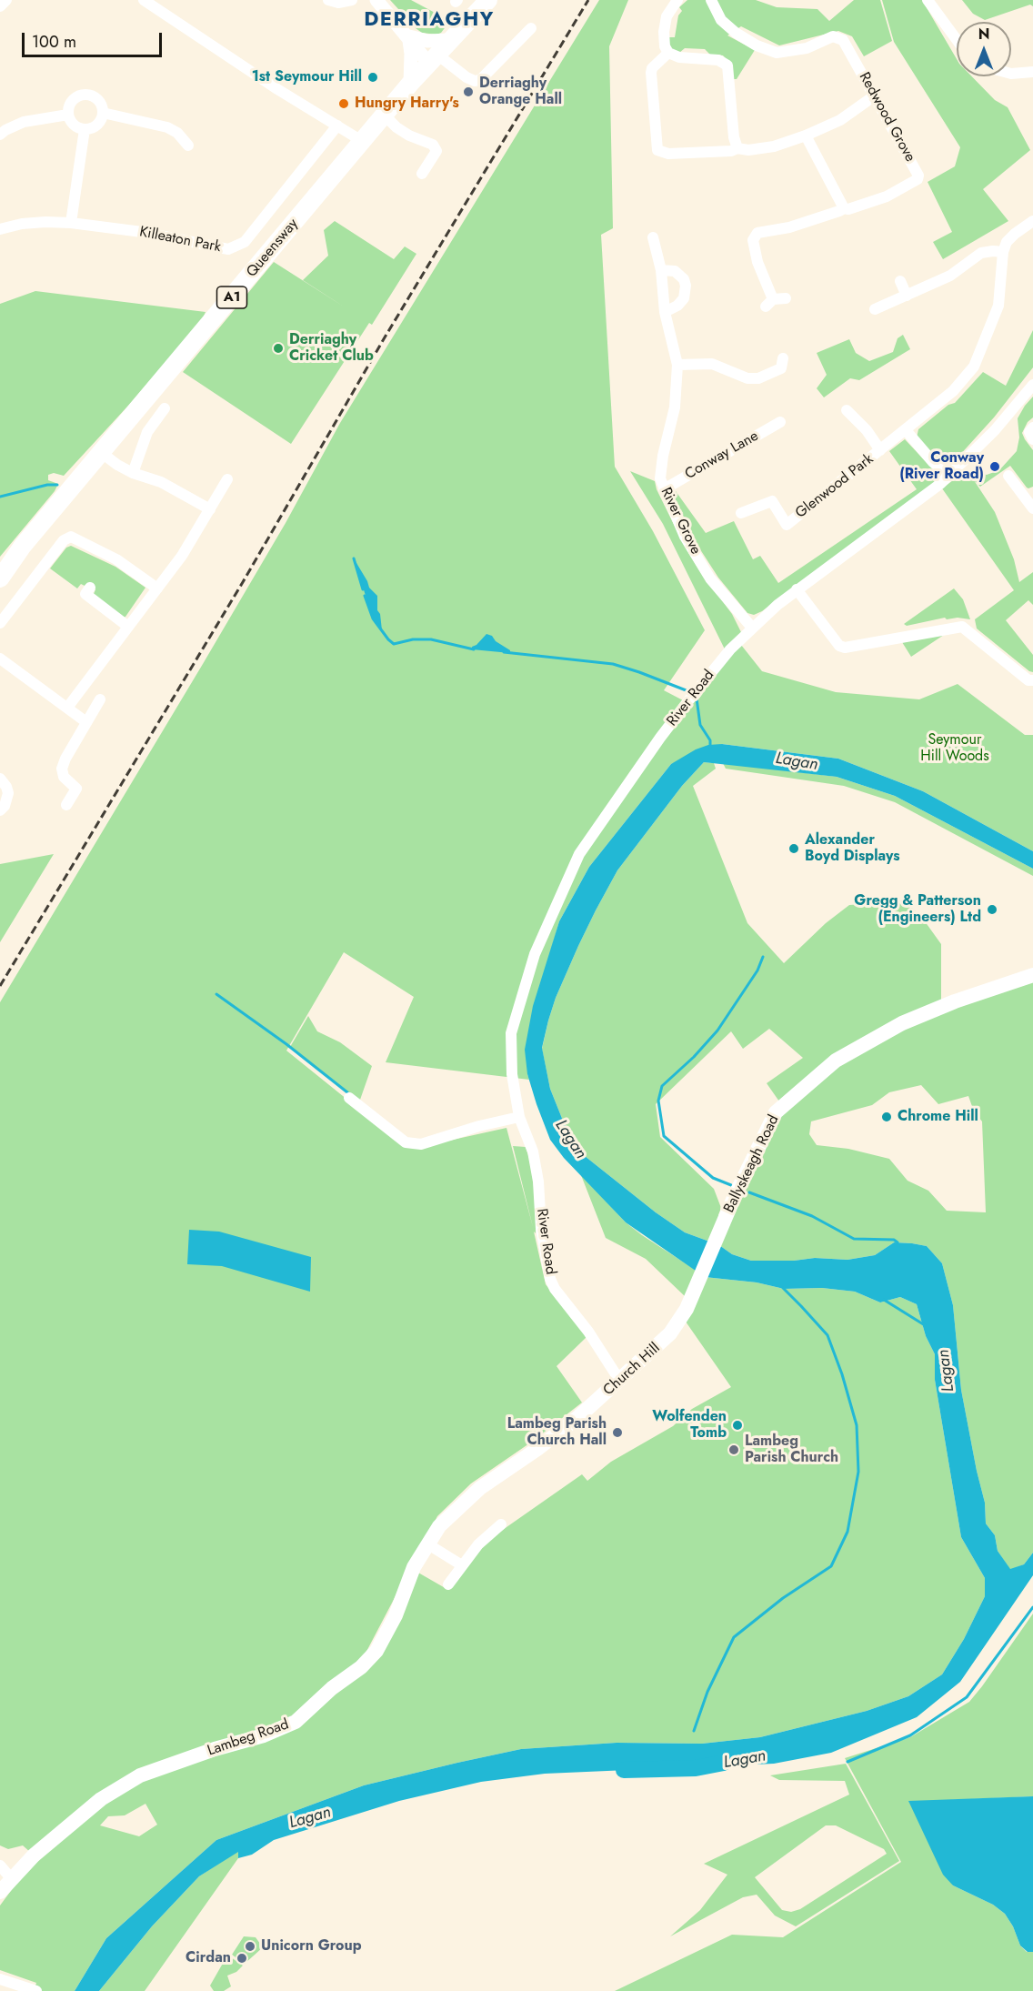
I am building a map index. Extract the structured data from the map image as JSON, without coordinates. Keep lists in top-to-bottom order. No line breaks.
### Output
{"streets":{"main road":["Queensway","A1","Ballyskeagh Road","Church Hill","Lambeg Road"],"street":["Redwood Grove","Killeaton Park","Conway Lane","Glenwood Park","River Grove","River Road"]},"crossings":[["Conway Lane","River Grove"],["River Grove","River Road"],["River Road","Church Hill"],["Ballyskeagh Road","Church Hill"],["Church Hill","Lambeg Road"]],"districts":["DERRIAGHY"],"water":["Lagan"],"parks":["Seymour Hill Woods"],"places":["1st Seymour Hill","Derriaghy Orange Hall","Hungry Harry's","Derriaghy Cricket Club","Conway (River Road)","Alexander Boyd Displays","Gregg & Patterson (Engineers) Ltd","Chrome Hill","Wolfenden Tomb","Lambeg Parish Church Hall","Lambeg Parish Church","Unicorn Group","Cirdan"],"scale_bar":"100 m","north":"top"}
